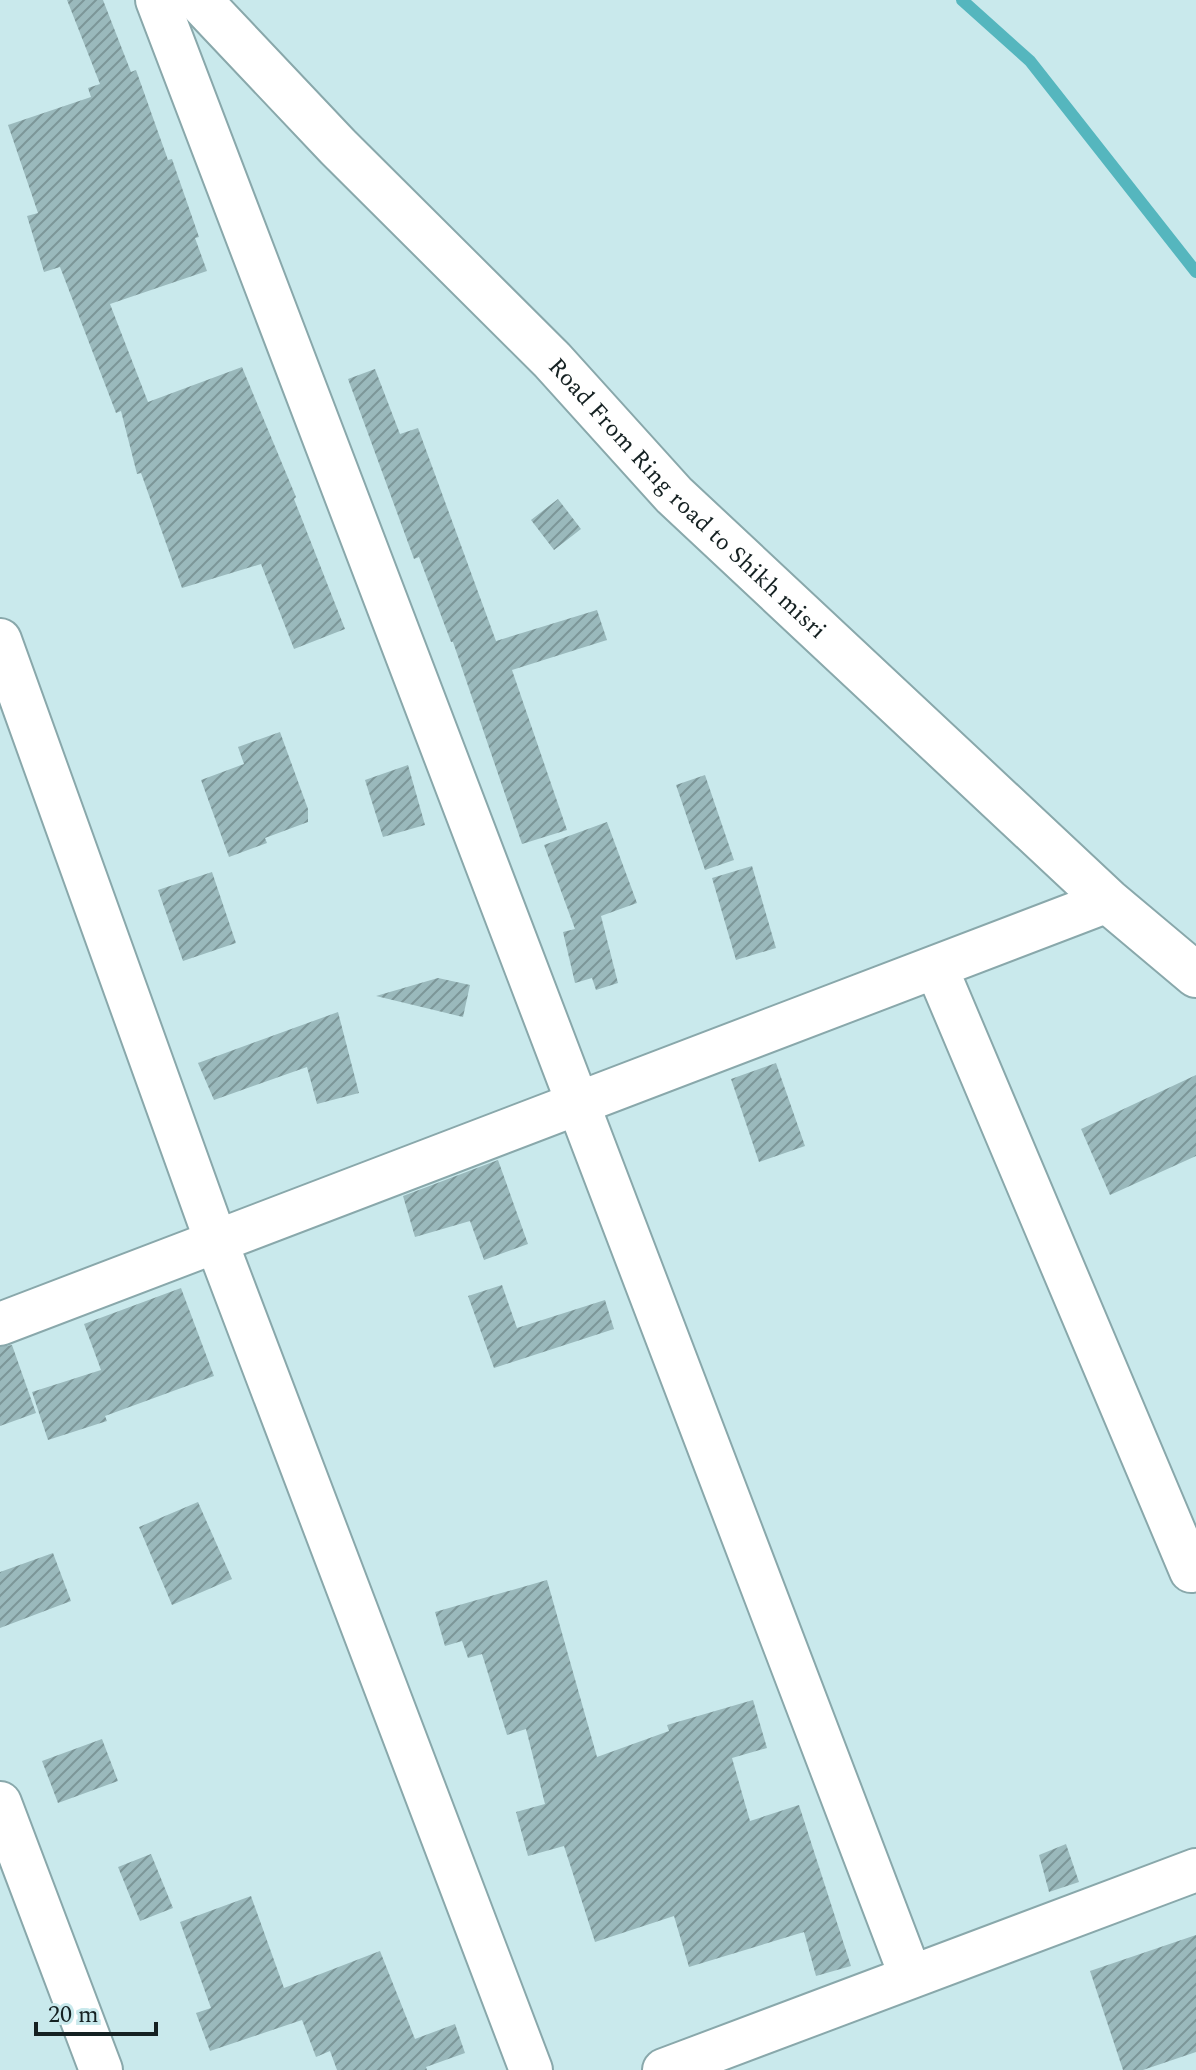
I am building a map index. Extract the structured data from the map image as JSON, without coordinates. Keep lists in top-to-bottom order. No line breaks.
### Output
{"streets":{"street":["Road From Ring road to Shikh misri"]},"scale_bar":"20 m"}
